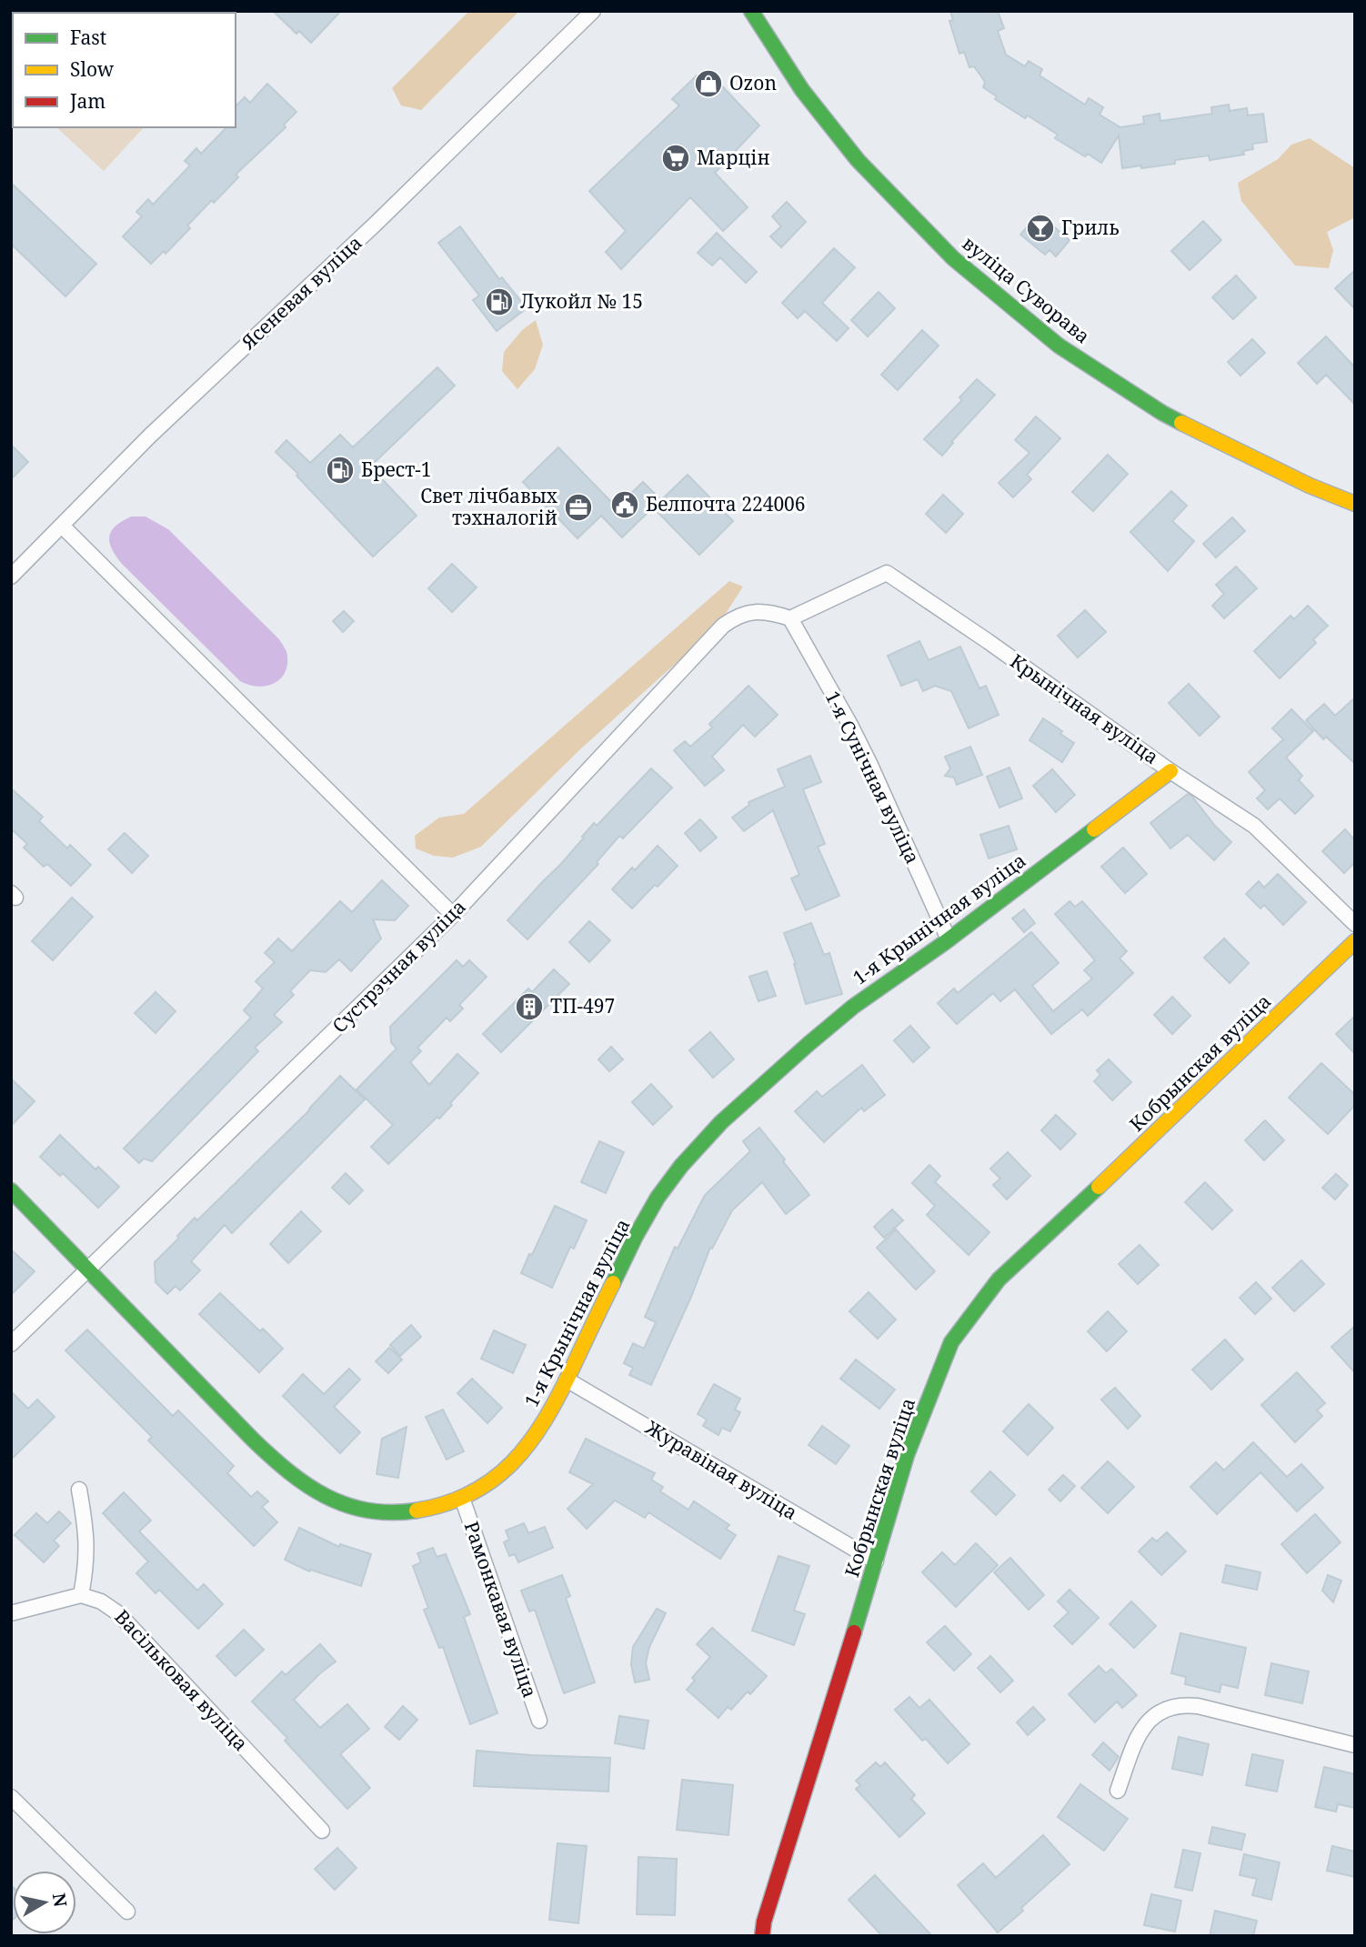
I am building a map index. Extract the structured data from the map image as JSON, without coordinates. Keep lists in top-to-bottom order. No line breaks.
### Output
{"streets":{"street":["вуліца Суворава","Ясеневая вуліца","Крынічная вуліца","1-я Сунічная вуліца","1-я Крынічная вуліца","Сустрэчная вуліца","Кобрынская вуліца","Журавіная вуліца","Рамонкавая вуліца","Васільковая вуліца"]},"crossings":[["Крынічная вуліца","1-я Сунічная вуліца"],["Крынічная вуліца","1-я Крынічная вуліца"],["Крынічная вуліца","Сустрэчная вуліца"],["1-я Сунічная вуліца","1-я Крынічная вуліца"],["1-я Сунічная вуліца","Сустрэчная вуліца"],["1-я Крынічная вуліца","Сустрэчная вуліца"],["1-я Крынічная вуліца","Журавіная вуліца"],["1-я Крынічная вуліца","Рамонкавая вуліца"],["Кобрынская вуліца","Журавіная вуліца"]],"places":{"shop":["Ozon"],"supermarket":["Марцін"],"bar":["Гриль"],"fuel station":["Лукойл № 15","Брест-1"],"public building":["Белпочта 224006"],"office":["Свет лічбавых тэхналогій"],"building":["ТП-497"]},"legend":["Fast","Slow","Jam"],"north":"right"}
